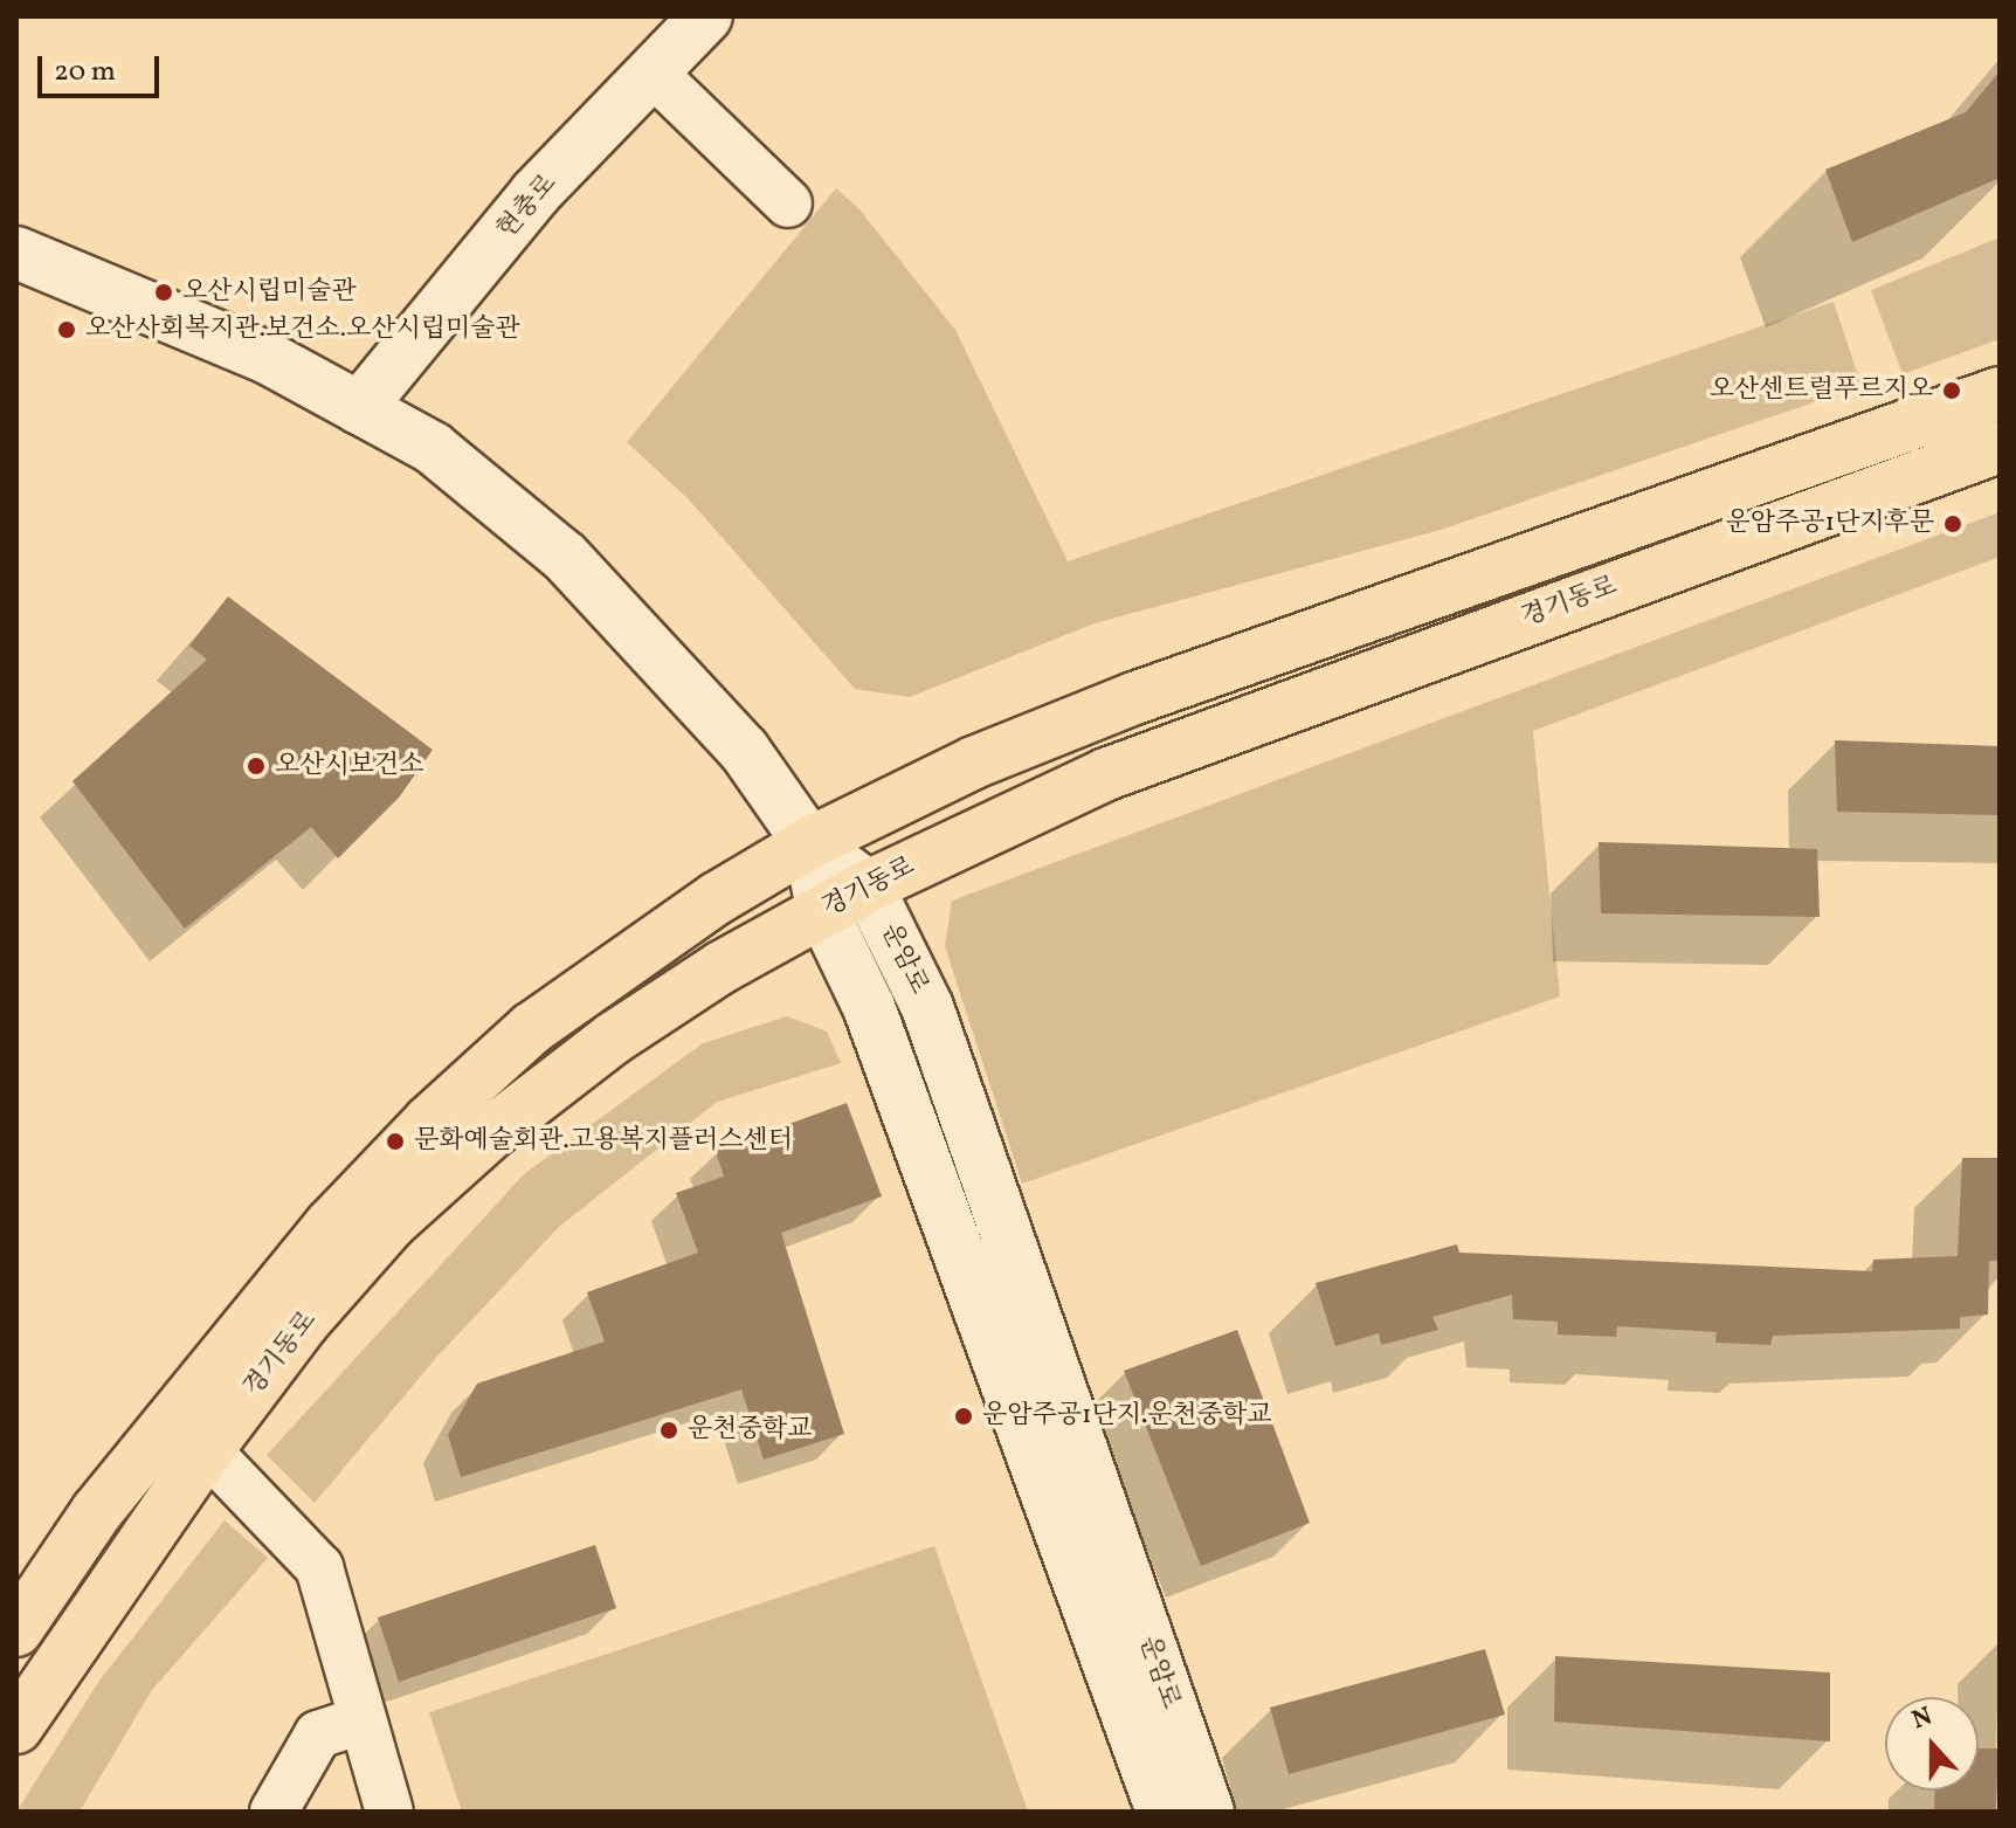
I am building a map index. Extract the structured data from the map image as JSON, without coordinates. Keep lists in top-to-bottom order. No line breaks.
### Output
{"streets":{"main road":["경기동로"],"street":["현충로","운암로"]},"crossings":[["경기동로","운암로"]],"places":["오산시립미술관","오산사회복지관.보건소.오산시립미술관","오산센트럴푸르지오","운암주공1단지후문","오산시보건소","문화예술회관.고용복지플러스센터","운암주공1단지.운천중학교","운천중학교"],"scale_bar":"20 m","north":"top"}
